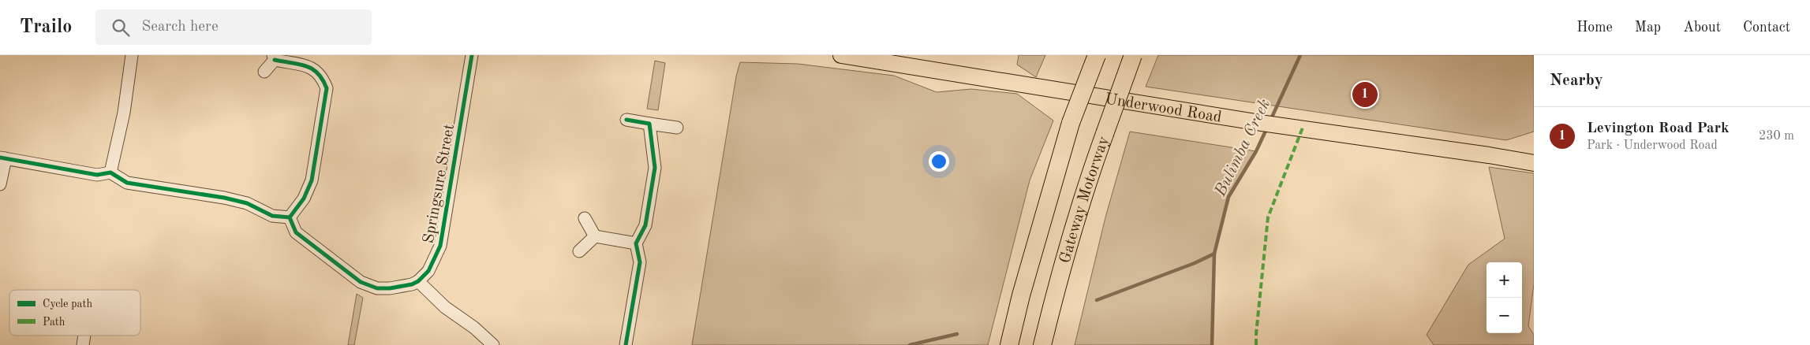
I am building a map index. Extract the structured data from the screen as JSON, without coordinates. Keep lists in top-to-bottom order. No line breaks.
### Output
{"streets":{"highway":["Gateway Motorway"],"main road":["Underwood Road"],"street":["Springsure Street"]},"water":["Bulimba Creek"],"legend":["Cycle path","Path"],"page":{"header":"Trailo","search":"Search here","nav":["Home","Map","About","Contact"],"heading":"Nearby","pins":"1","list":[{"mark":"1","name":"Levington Road Park","note":"Park · Underwood Road","value":"230 m"}],"map_buttons":["+","−"]}}
